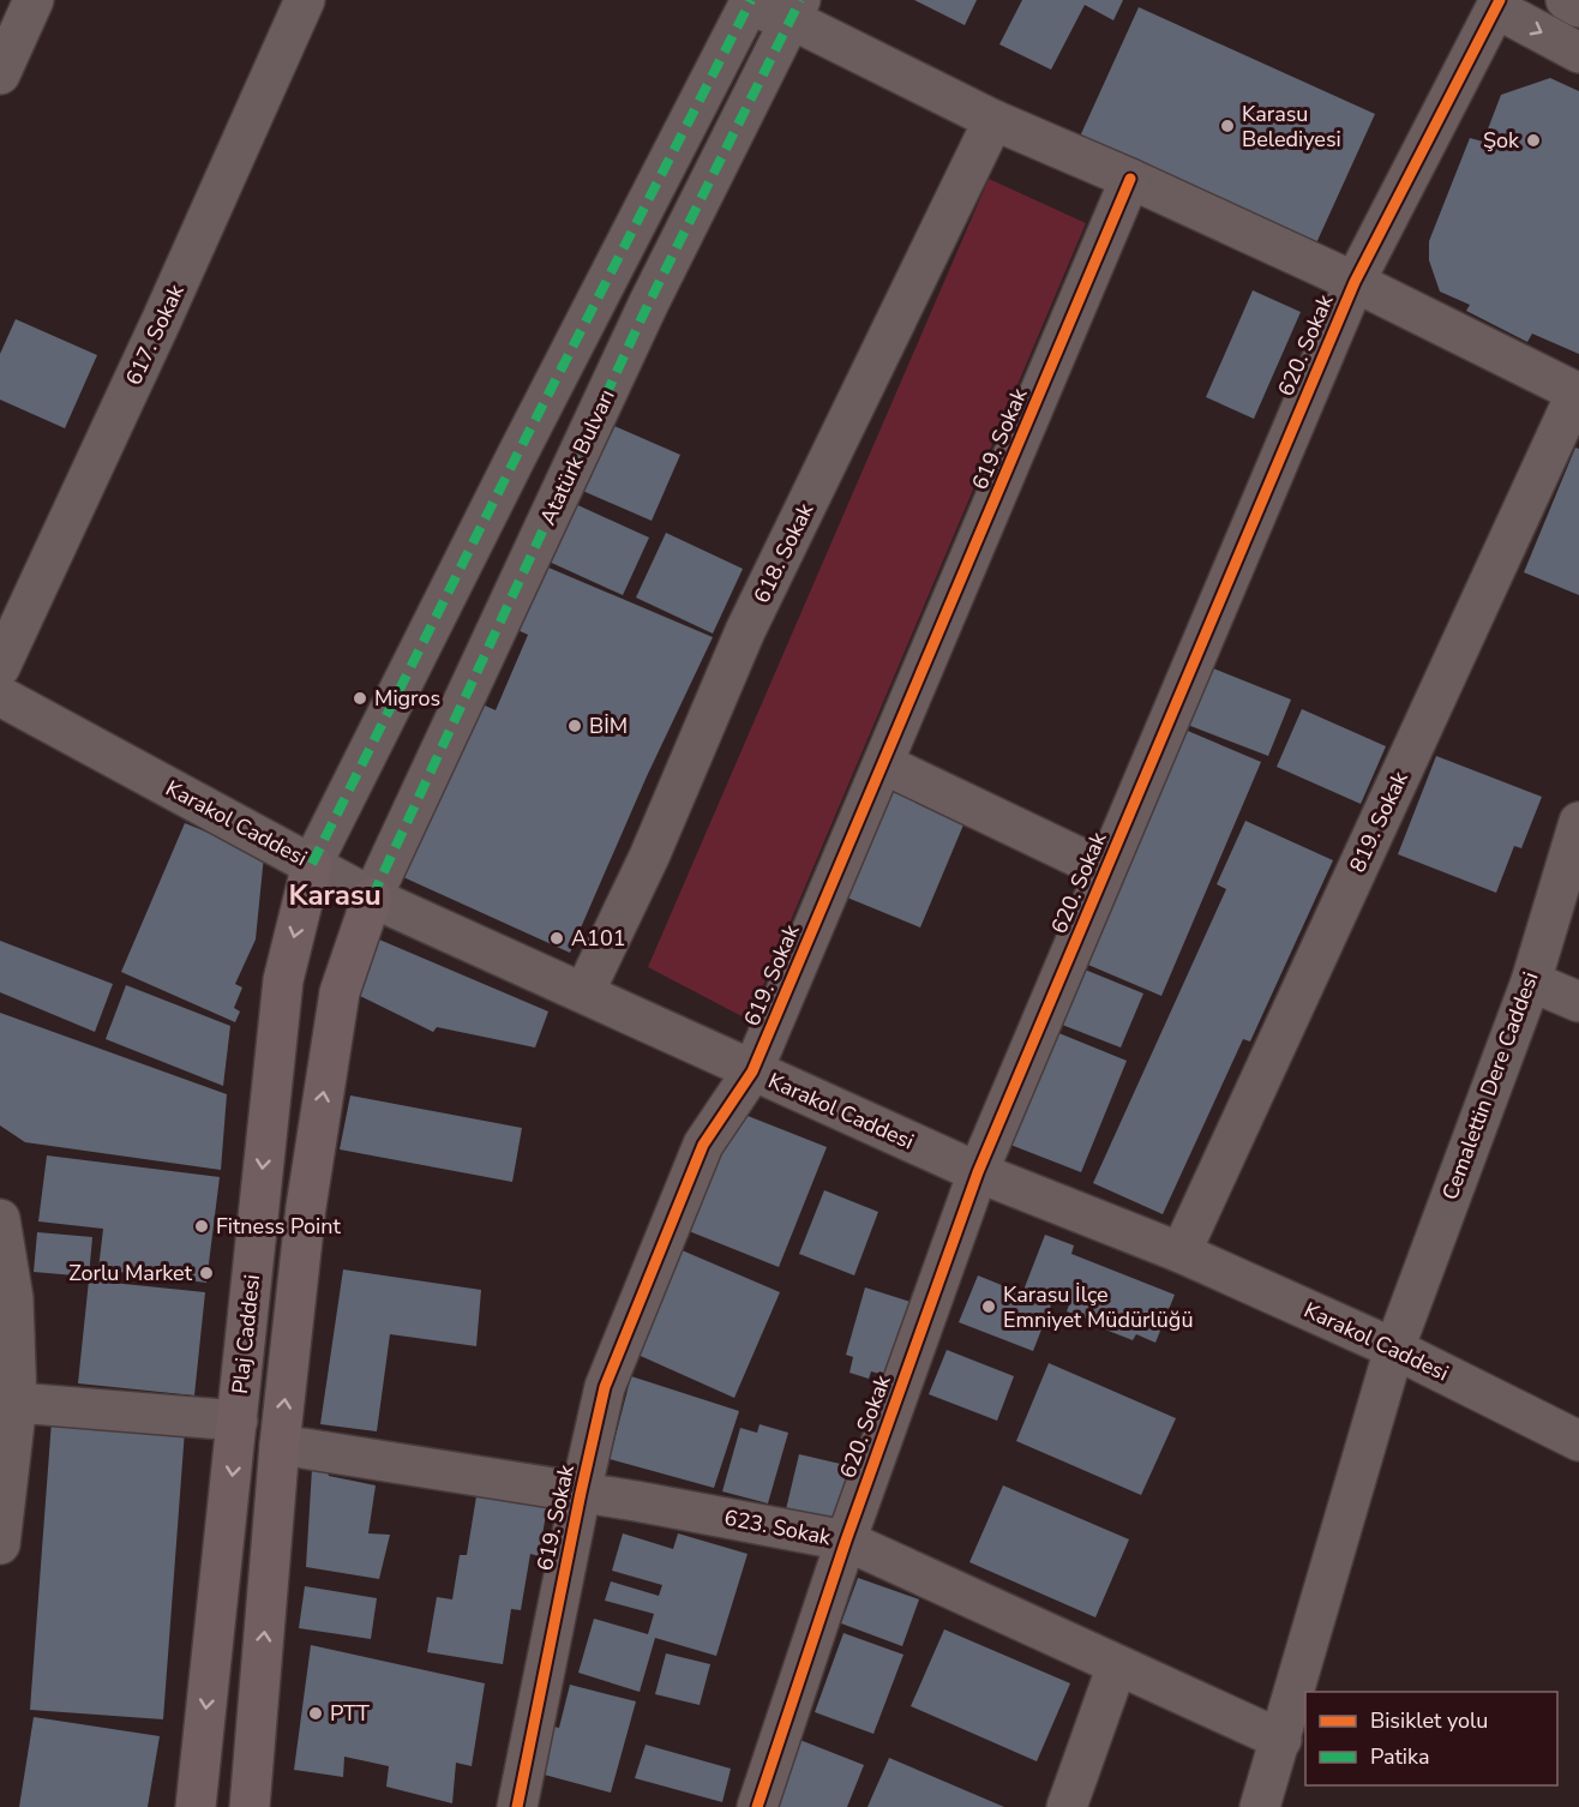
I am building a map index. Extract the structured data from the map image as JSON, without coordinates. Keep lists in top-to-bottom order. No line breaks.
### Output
{"streets":{"main road":["Plaj Caddesi"],"street":["617. Sokak","620. Sokak","619. Sokak","Atatürk Bulvarı","618. Sokak","819. Sokak","Karakol Caddesi","Cemalettin Dere Caddesi","623. Sokak"]},"crossings":[["620. Sokak","Karakol Caddesi"],["620. Sokak","623. Sokak"],["619. Sokak","Karakol Caddesi"],["619. Sokak","623. Sokak"],["Atatürk Bulvarı","Karakol Caddesi"],["618. Sokak","Karakol Caddesi"],["819. Sokak","Karakol Caddesi"],["Karakol Caddesi","Cemalettin Dere Caddesi"],["Karakol Caddesi","Plaj Caddesi"],["Cemalettin Dere Caddesi","623. Sokak"]],"districts":["Karasu"],"places":["Karasu Belediyesi","Şok","Migros","BİM","A101","Fitness Point","Zorlu Market","Karasu İlçe Emniyet Müdürlüğü","PTT"],"legend":["Bisiklet yolu","Patika"]}
